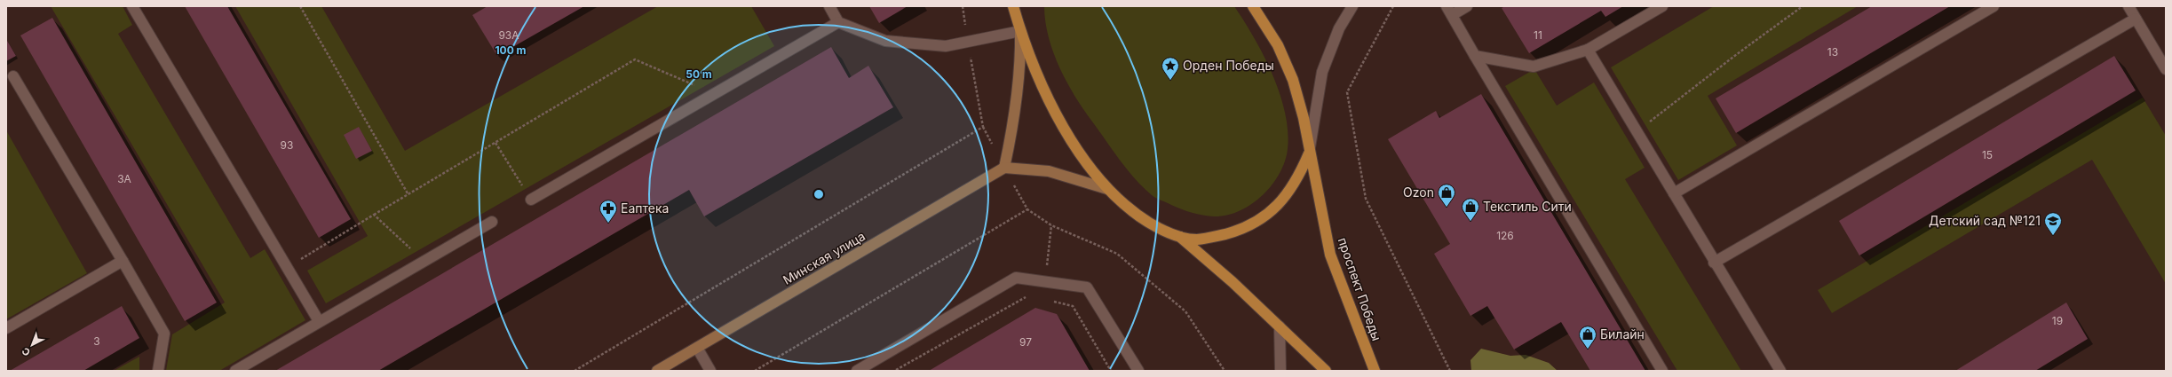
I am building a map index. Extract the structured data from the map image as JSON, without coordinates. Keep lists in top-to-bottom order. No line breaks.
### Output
{"streets":{"main road":["Минская улица","проспект Победы"]},"places":{"place":["Орден Победы"],"shop":["Ozon","Текстиль Сити","Билайн"],"pharmacy":["Еаптека"],"school or university":["Детский сад №121"]},"house_numbers":["93А","11","13","93","15","3А","126","19","3","97"],"north":"bottom left","rings":["100 m","50 m"]}
